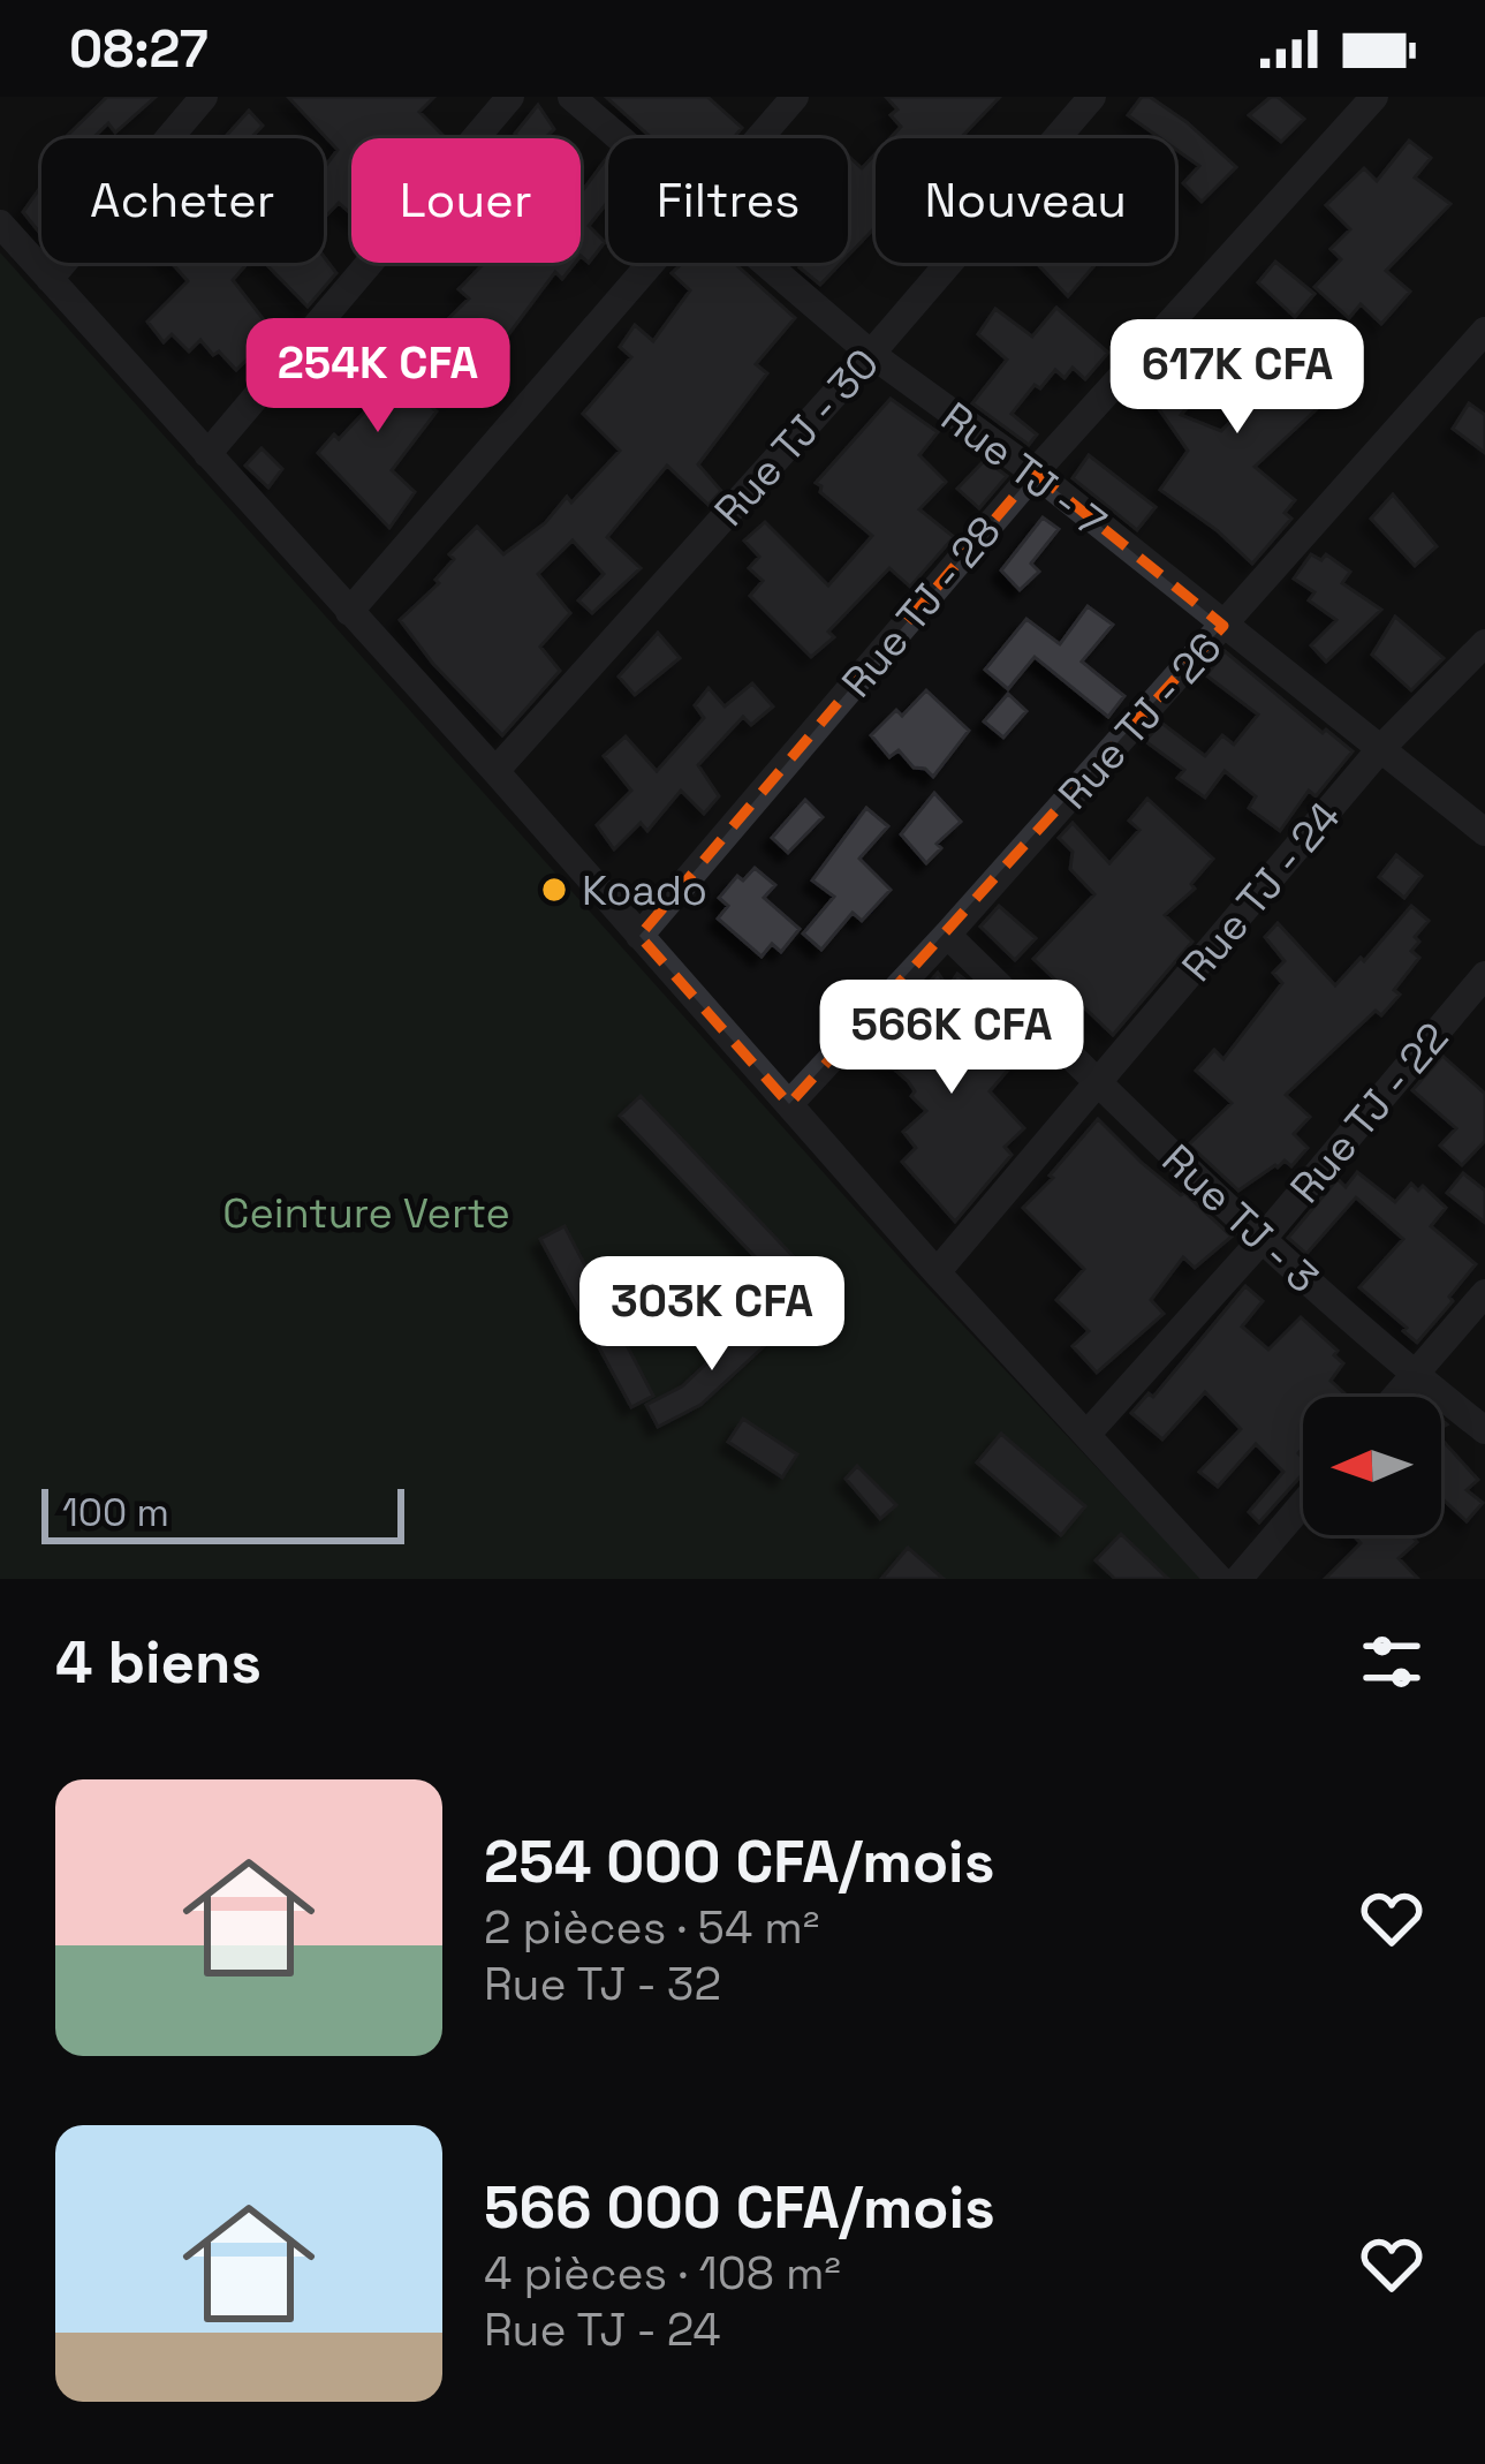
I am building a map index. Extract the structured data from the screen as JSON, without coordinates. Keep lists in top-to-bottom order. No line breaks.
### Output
{"streets":{"street":["Rue TJ - 30","Rue TJ - 7","Rue TJ - 28","Rue TJ - 26","Rue TJ - 24","Rue TJ - 22","Rue TJ - 3"]},"crossings":[["Rue TJ - 30","Rue TJ - 7"],["Rue TJ - 7","Rue TJ - 28"],["Rue TJ - 7","Rue TJ - 26"],["Rue TJ - 7","Rue TJ - 24"],["Rue TJ - 26","Rue TJ - 3"],["Rue TJ - 24","Rue TJ - 3"],["Rue TJ - 22","Rue TJ - 3"]],"parks":["Ceinture Verte"],"places":["Koado"],"scale_bar":"100 m","north":"left","page":{"status":"08:27","chip":["Acheter","Louer","Filtres","Nouveau"],"price":["254K CFA","617K CFA","566K CFA","303K CFA"],"scale":"100 m","heading":"4 biens","list":[{"name":"254 000 CFA/mois","note":"2 pièces · 54 m² · Rue TJ - 32"},{"name":"566 000 CFA/mois","note":"4 pièces · 108 m² · Rue TJ - 24"}]}}
